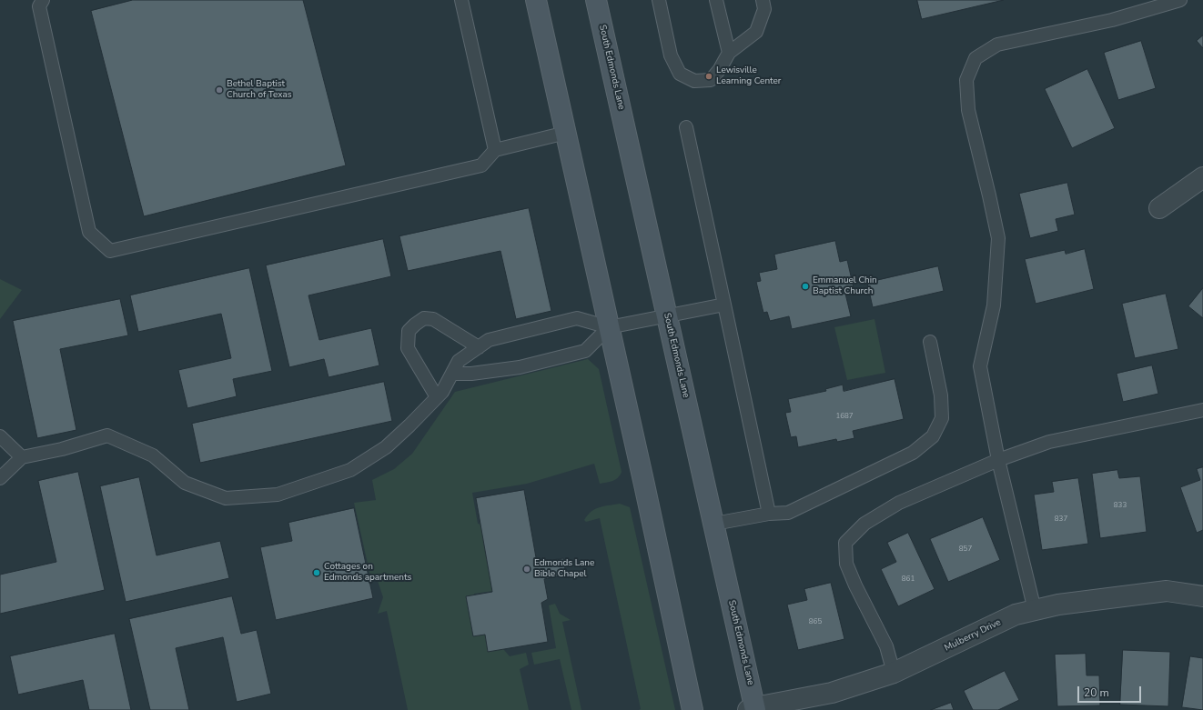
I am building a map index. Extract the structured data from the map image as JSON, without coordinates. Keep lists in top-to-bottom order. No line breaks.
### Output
{"streets":{"main road":["South Edmonds Lane"],"street":["Mulberry Drive"]},"crossings":[["South Edmonds Lane","Mulberry Drive"]],"places":["Lewisville Learning Center","Bethel Baptist Church of Texas","Emmanuel Chin Baptist Church","Edmonds Lane Bible Chapel","Cottages on Edmonds apartments"],"house_numbers":["1687","833","837","857","861","865"],"scale_bar":"20 m"}
